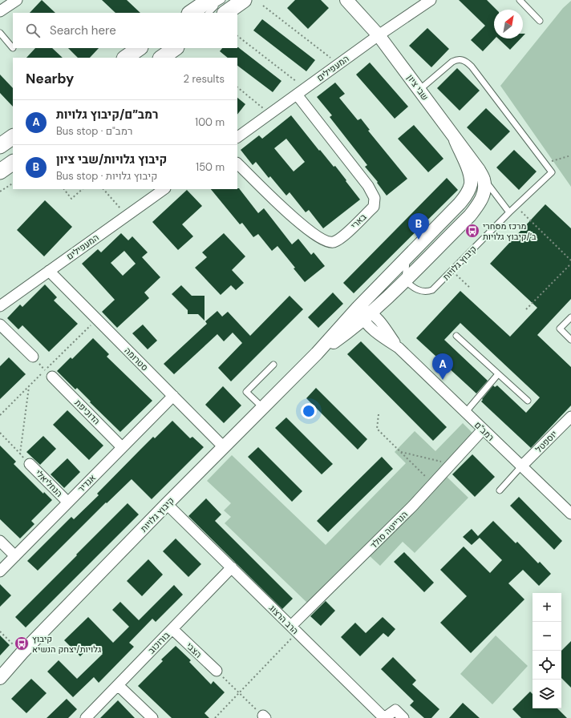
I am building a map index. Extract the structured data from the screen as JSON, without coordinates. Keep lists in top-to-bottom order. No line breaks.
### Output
{"streets":{"street":["המעפילים","שבי ציון","בארי","קיבוץ גלויות","סטרומה","הדוכיפת","רמב\"ם","יוספטל","הנחליאלי","אגדיר","הנרייטה סולד","הרב הרצוג","בורוכוב","הצבי"]},"crossings":[["המעפילים","שבי ציון"],["המעפילים","בארי"],["המעפילים","סטרומה"],["שבי ציון","קיבוץ גלויות"],["קיבוץ גלויות","סטרומה"],["קיבוץ גלויות","רמב\"ם"],["קיבוץ גלויות","הרב הרצוג"],["סטרומה","אגדיר"],["הדוכיפת","אגדיר"],["רמב\"ם","יוספטל"],["רמב\"ם","הנרייטה סולד"],["הנחליאלי","אגדיר"],["הנרייטה סולד","הרב הרצוג"],["הרב הרצוג","בורוכוב"],["בורוכוב","הצבי"]],"places":{"bus stop":["מרכז מסחרי ב׳/קיבוץ גלויות","קיבוץ גלויות/יצחק הנשיא"]},"north":"top right","page":{"search":"Search here","heading":["Nearby","2 results"],"list":[{"mark":"A","name":"רמב״ם/קיבוץ גלויות","note":"Bus stop · רמב\"ם","value":"100 m"},{"mark":"B","name":"קיבוץ גלויות/שבי ציון","note":"Bus stop · קיבוץ גלויות","value":"150 m"}],"pins":["B","A"],"map_buttons":["+","−"]}}
